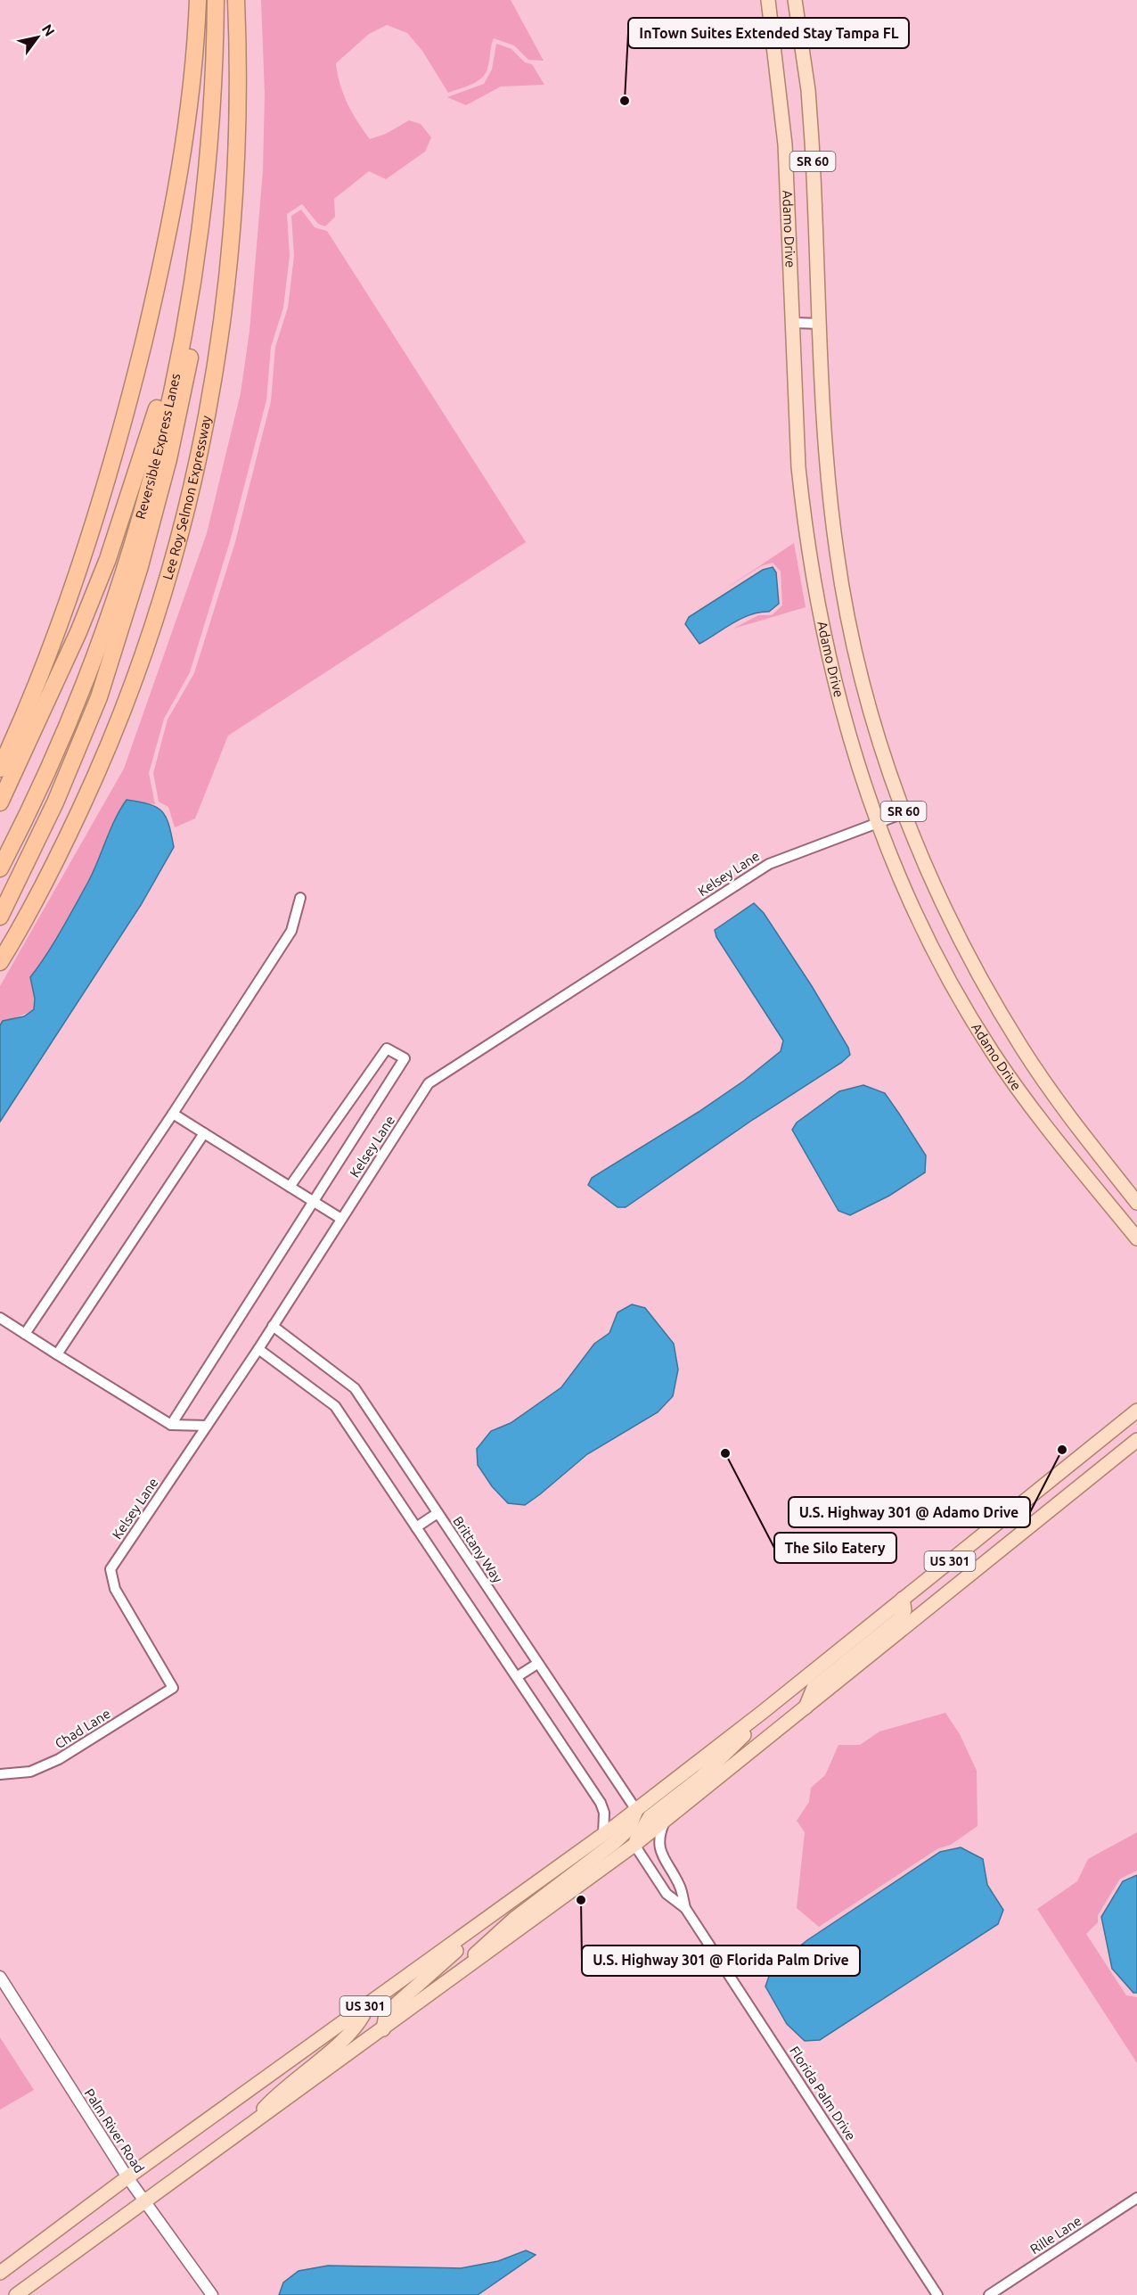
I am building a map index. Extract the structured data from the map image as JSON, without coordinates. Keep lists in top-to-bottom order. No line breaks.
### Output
{"streets":{"highway":["Reversible Express Lanes","Lee Roy Selmon Expressway"],"main road":["SR 60","Adamo Drive","US 301"],"street":["Kelsey Lane","Brittany Way","Chad Lane","Florida Palm Drive","Palm River Road","Rille Lane"]},"crossings":[["Adamo Drive","Kelsey Lane"],["Kelsey Lane","Brittany Way"],["Kelsey Lane","Chad Lane"],["Brittany Way","US 301"],["US 301","Florida Palm Drive"],["US 301","Palm River Road"]],"places":["InTown Suites Extended Stay Tampa FL","U.S. Highway 301 @ Adamo Drive","The Silo Eatery","U.S. Highway 301 @ Florida Palm Drive"],"north":"top right"}
